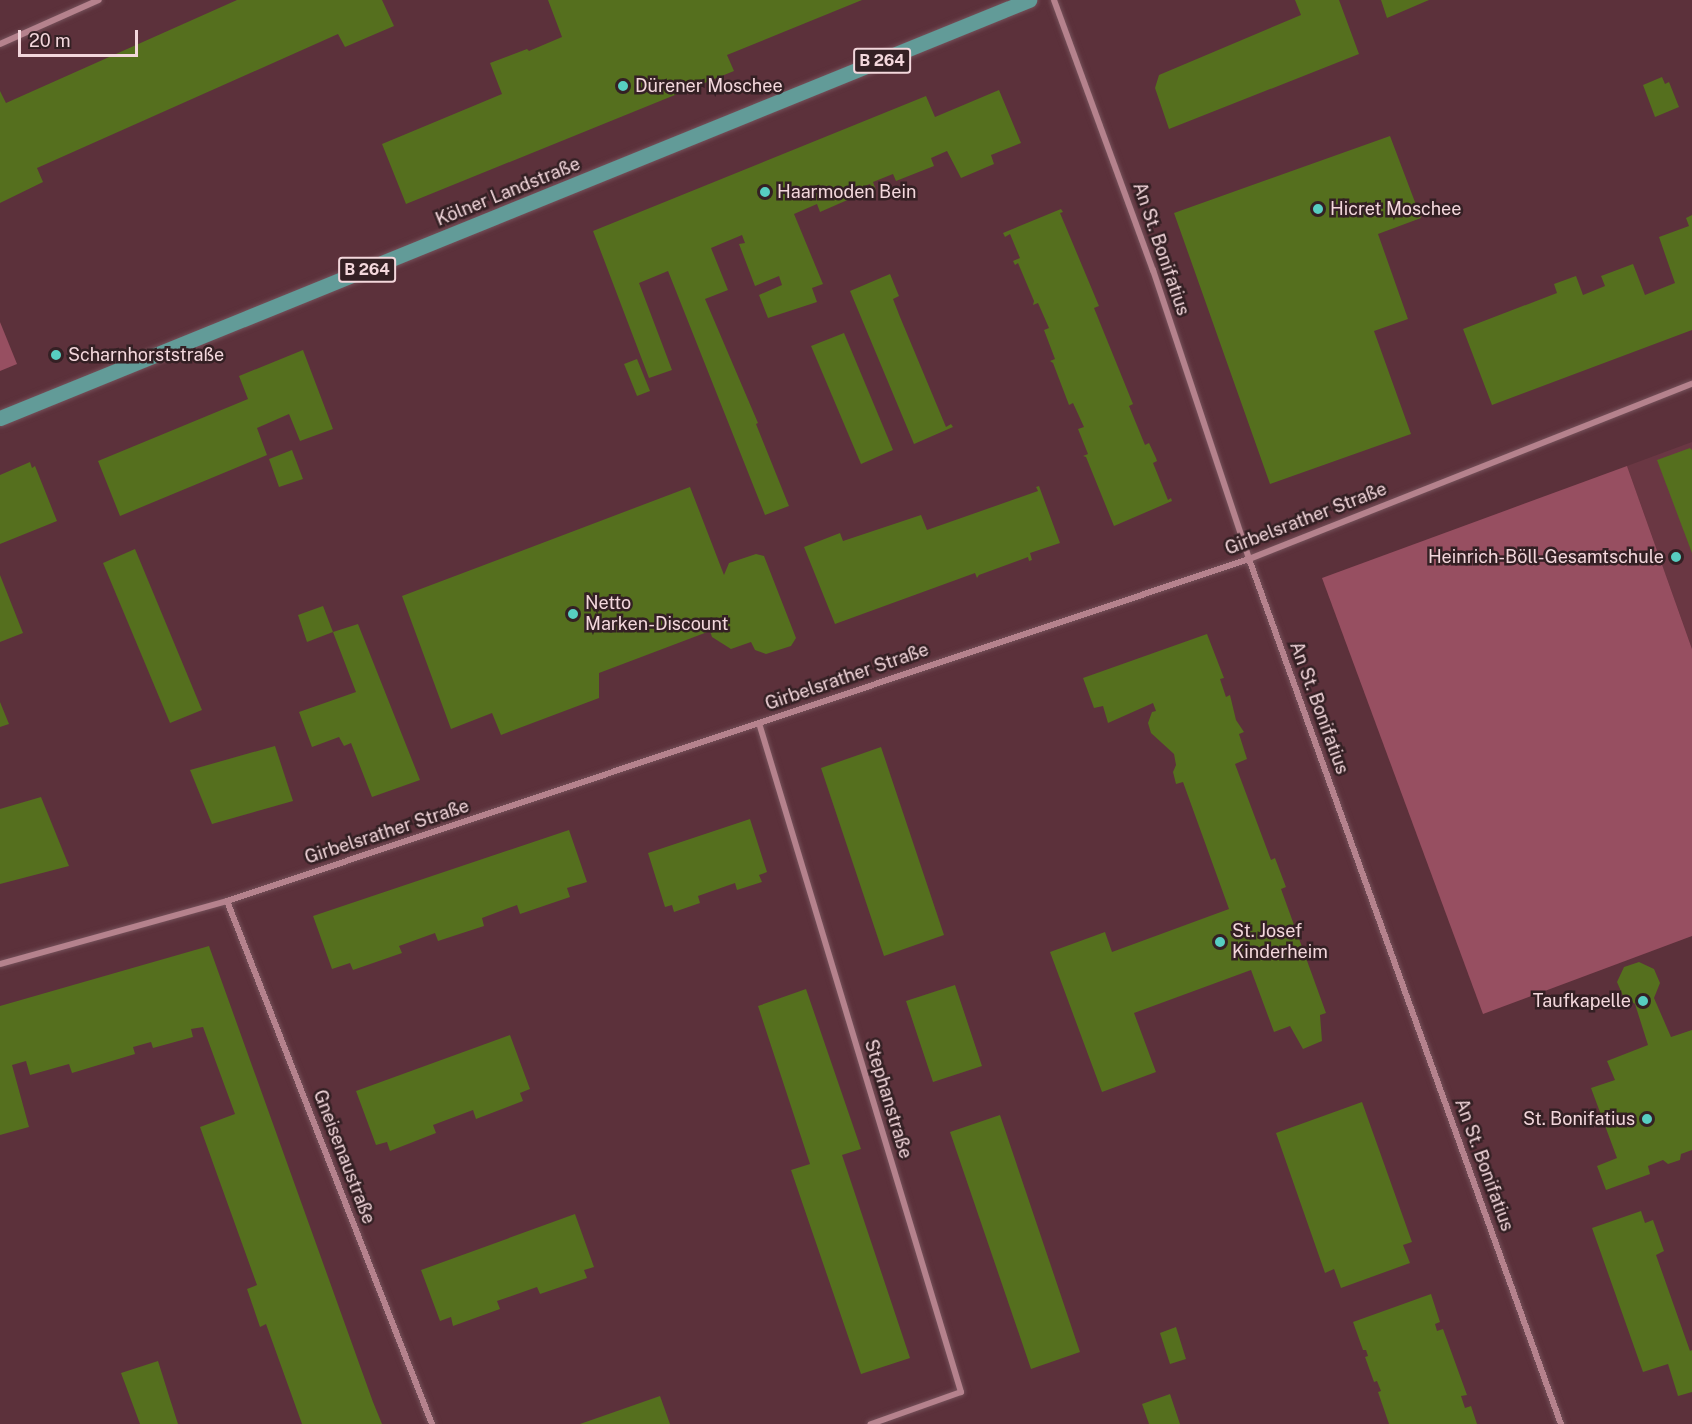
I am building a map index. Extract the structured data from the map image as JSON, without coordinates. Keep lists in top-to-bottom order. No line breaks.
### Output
{"streets":{"main road":["B 264","Kölner Landstraße"],"street":["An St. Bonifatius","Girbelsrather Straße","Stephanstraße","Gneisenaustraße"]},"crossings":[["An St. Bonifatius","Girbelsrather Straße"],["Girbelsrather Straße","Stephanstraße"],["Girbelsrather Straße","Gneisenaustraße"]],"places":["Dürener Moschee","Haarmoden Bein","Hicret Moschee","Scharnhorststraße","Heinrich-Böll-Gesamtschule","Netto Marken-Discount","St. Josef Kinderheim","Taufkapelle","St. Bonifatius"],"scale_bar":"20 m"}
